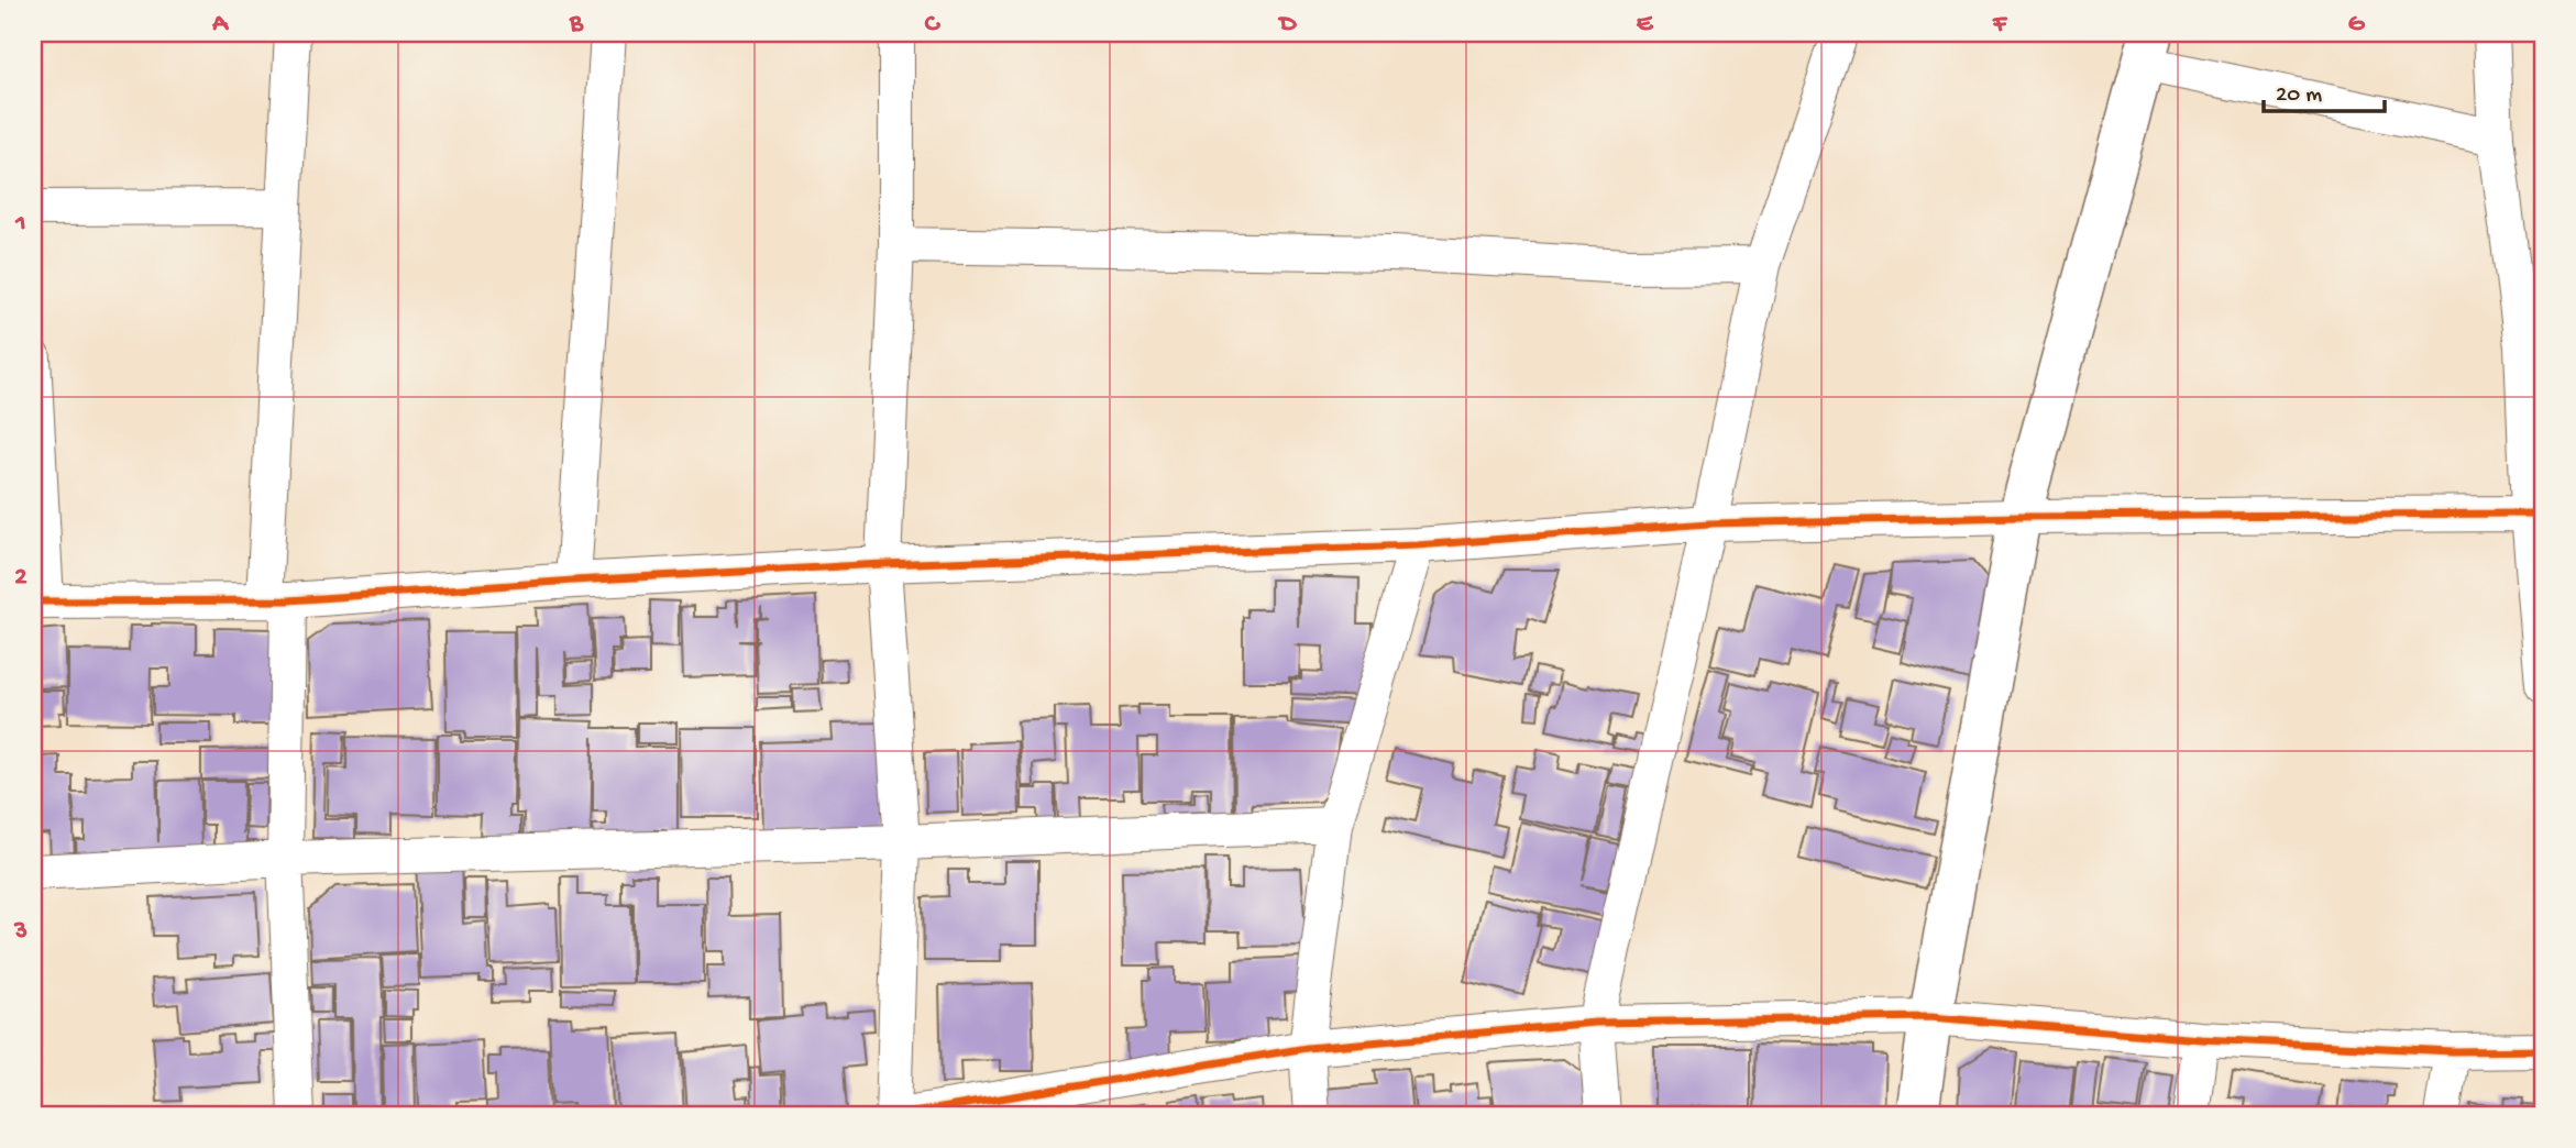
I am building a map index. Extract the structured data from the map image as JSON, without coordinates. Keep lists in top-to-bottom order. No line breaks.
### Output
{"scale_bar":"20 m","grid":{"columns":["A","B","C","D","E","F","G"],"rows":["1","2","3"]}}
